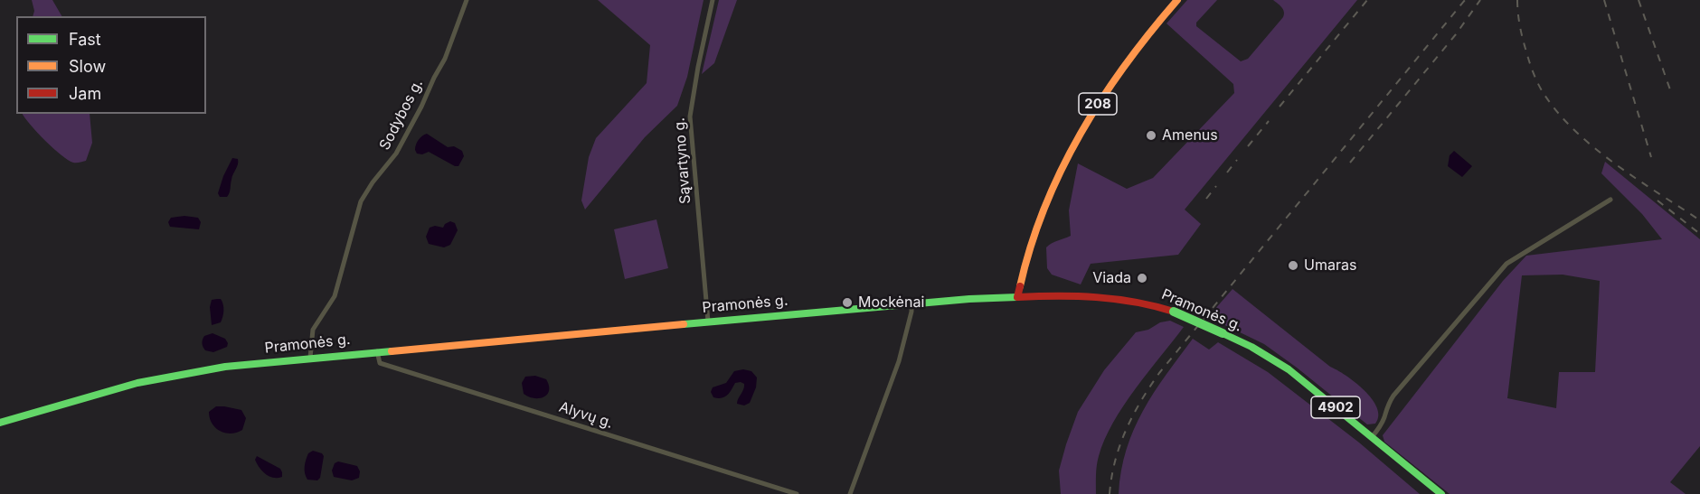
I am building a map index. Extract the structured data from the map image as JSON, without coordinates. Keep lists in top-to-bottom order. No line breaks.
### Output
{"streets":{"main road":["208","Pramonės g.","4902"],"street":["Sodybos g.","Sąvartyno g.","Alyvų g."]},"crossings":[["208","Pramonės g."],["Sodybos g.","Pramonės g."],["Sąvartyno g.","Pramonės g."],["Pramonės g.","Alyvų g."]],"places":["Amenus","Umaras","Viada","Mockėnai"],"legend":["Fast","Slow","Jam"]}
